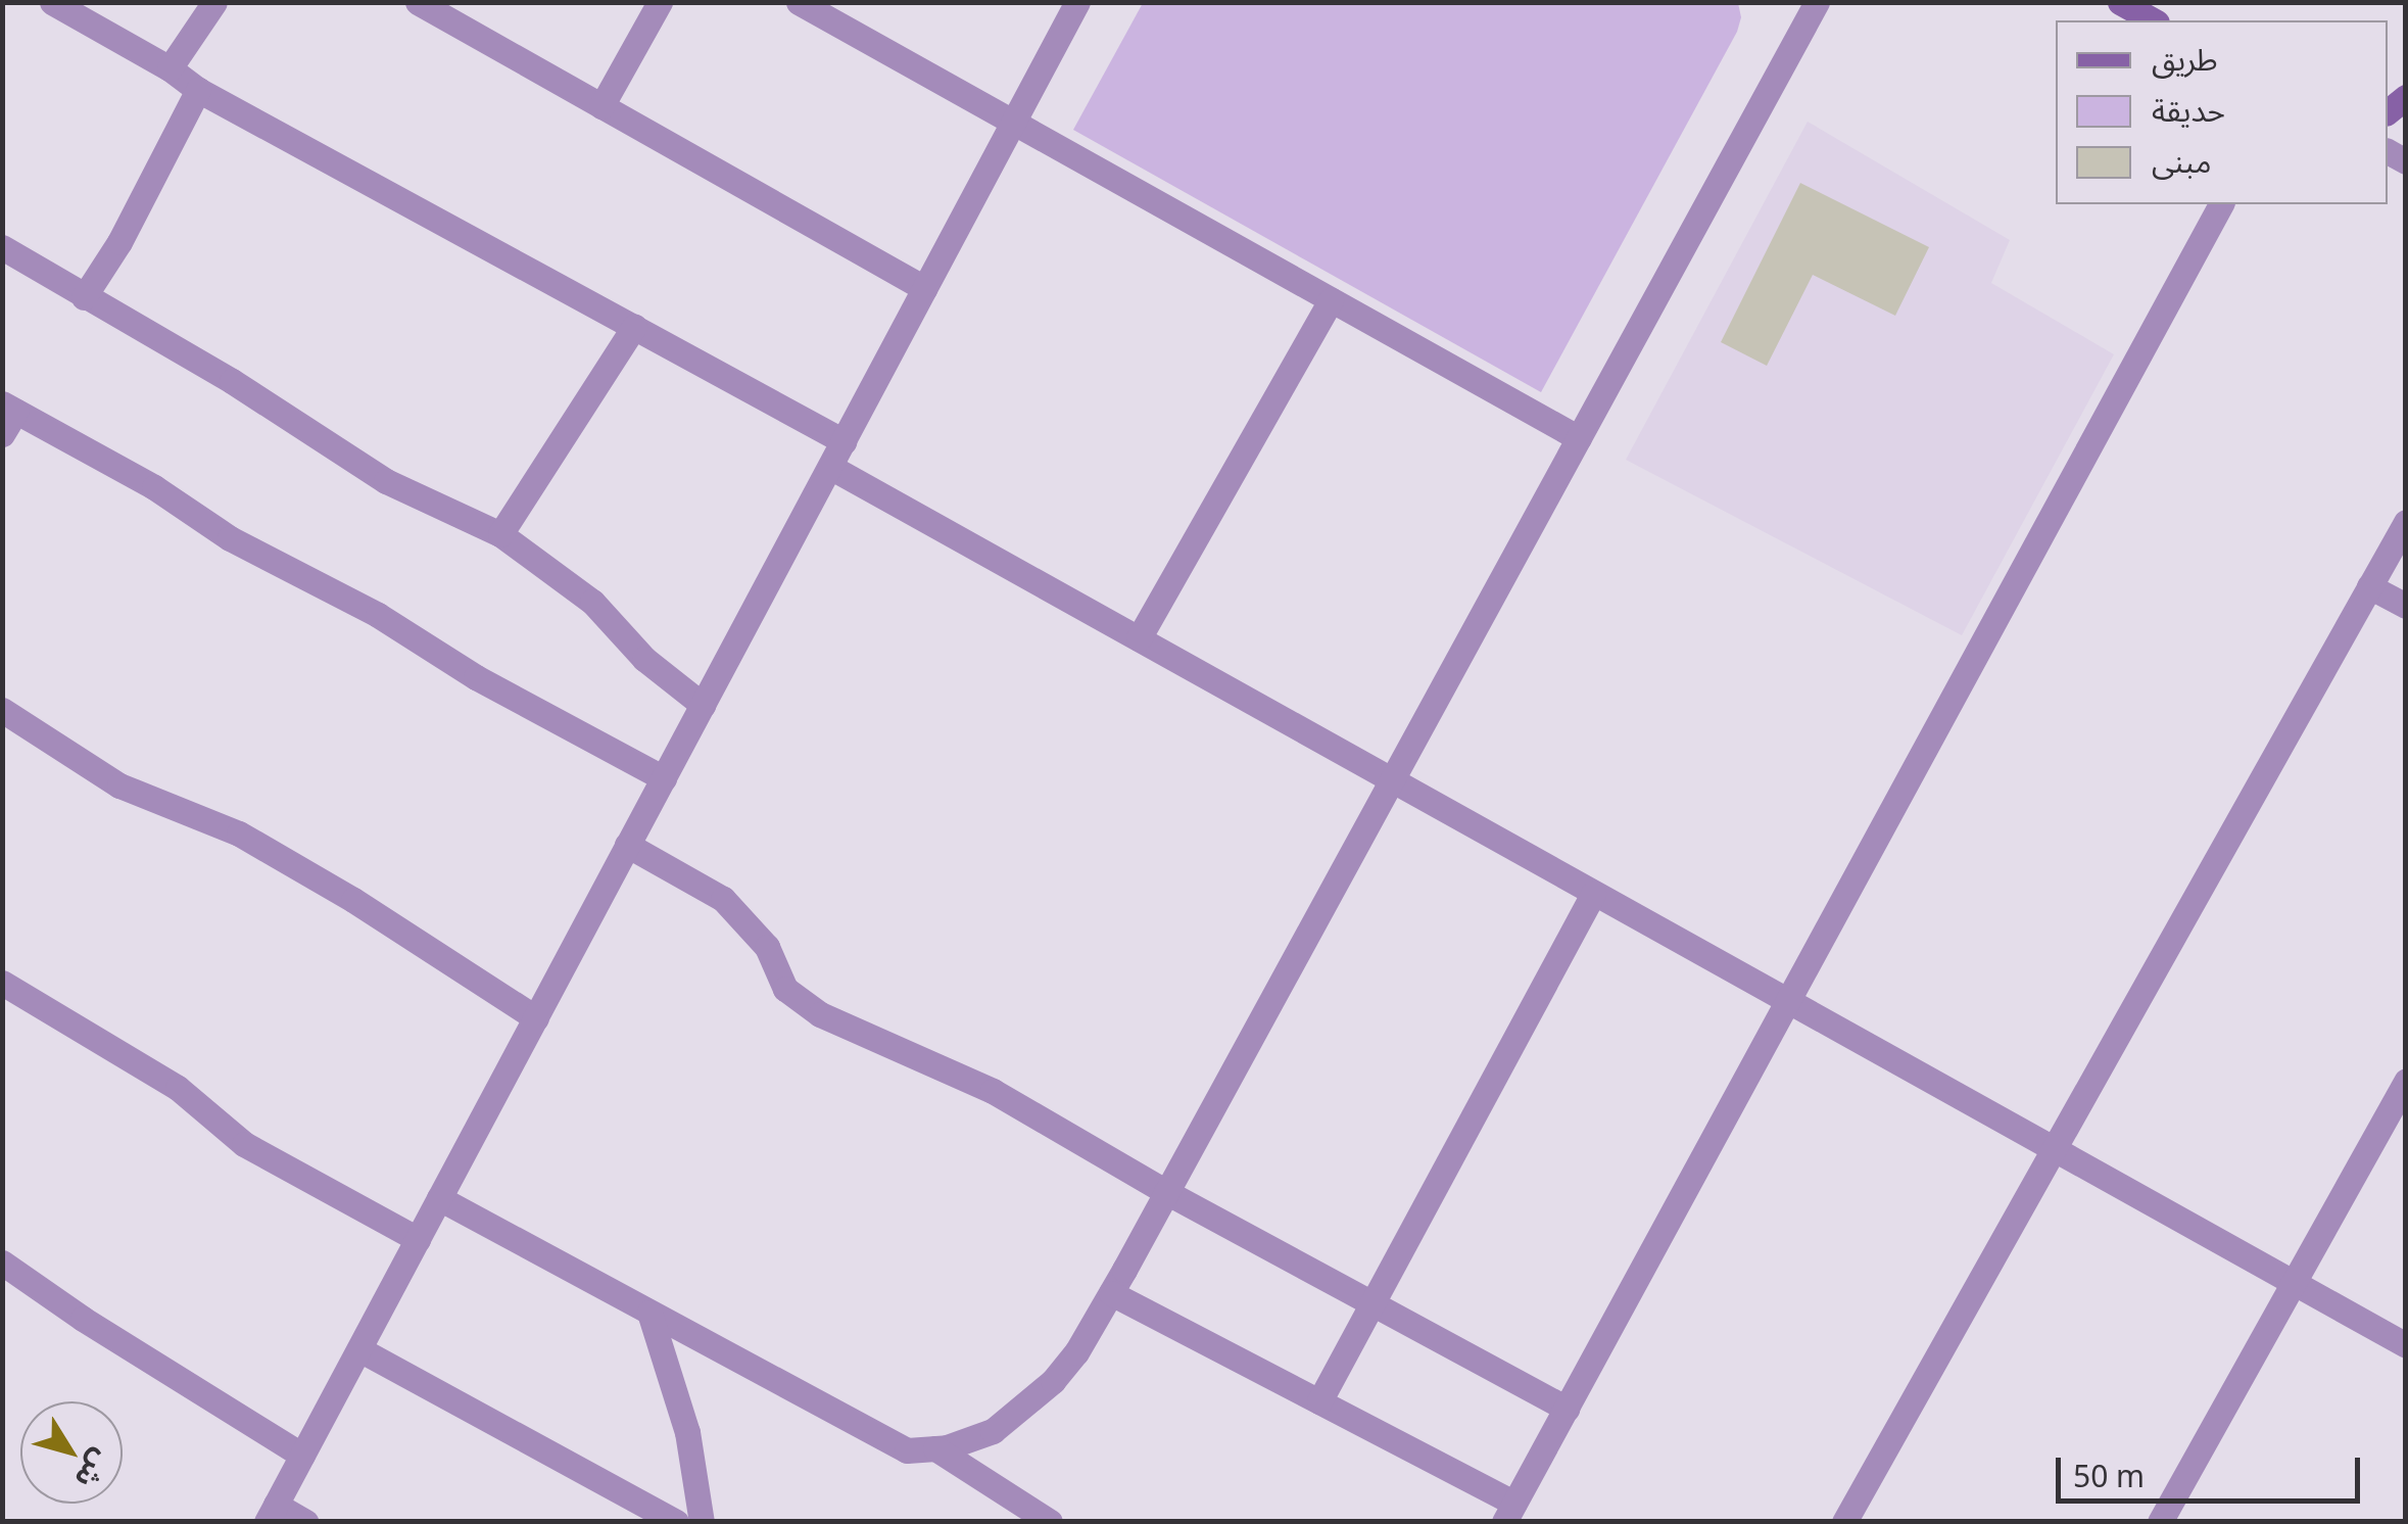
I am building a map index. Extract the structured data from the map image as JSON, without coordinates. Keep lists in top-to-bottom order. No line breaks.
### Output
{"legend":["طريق","حديقة","مبنى"],"scale_bar":"50 m","north":"bottom right"}
